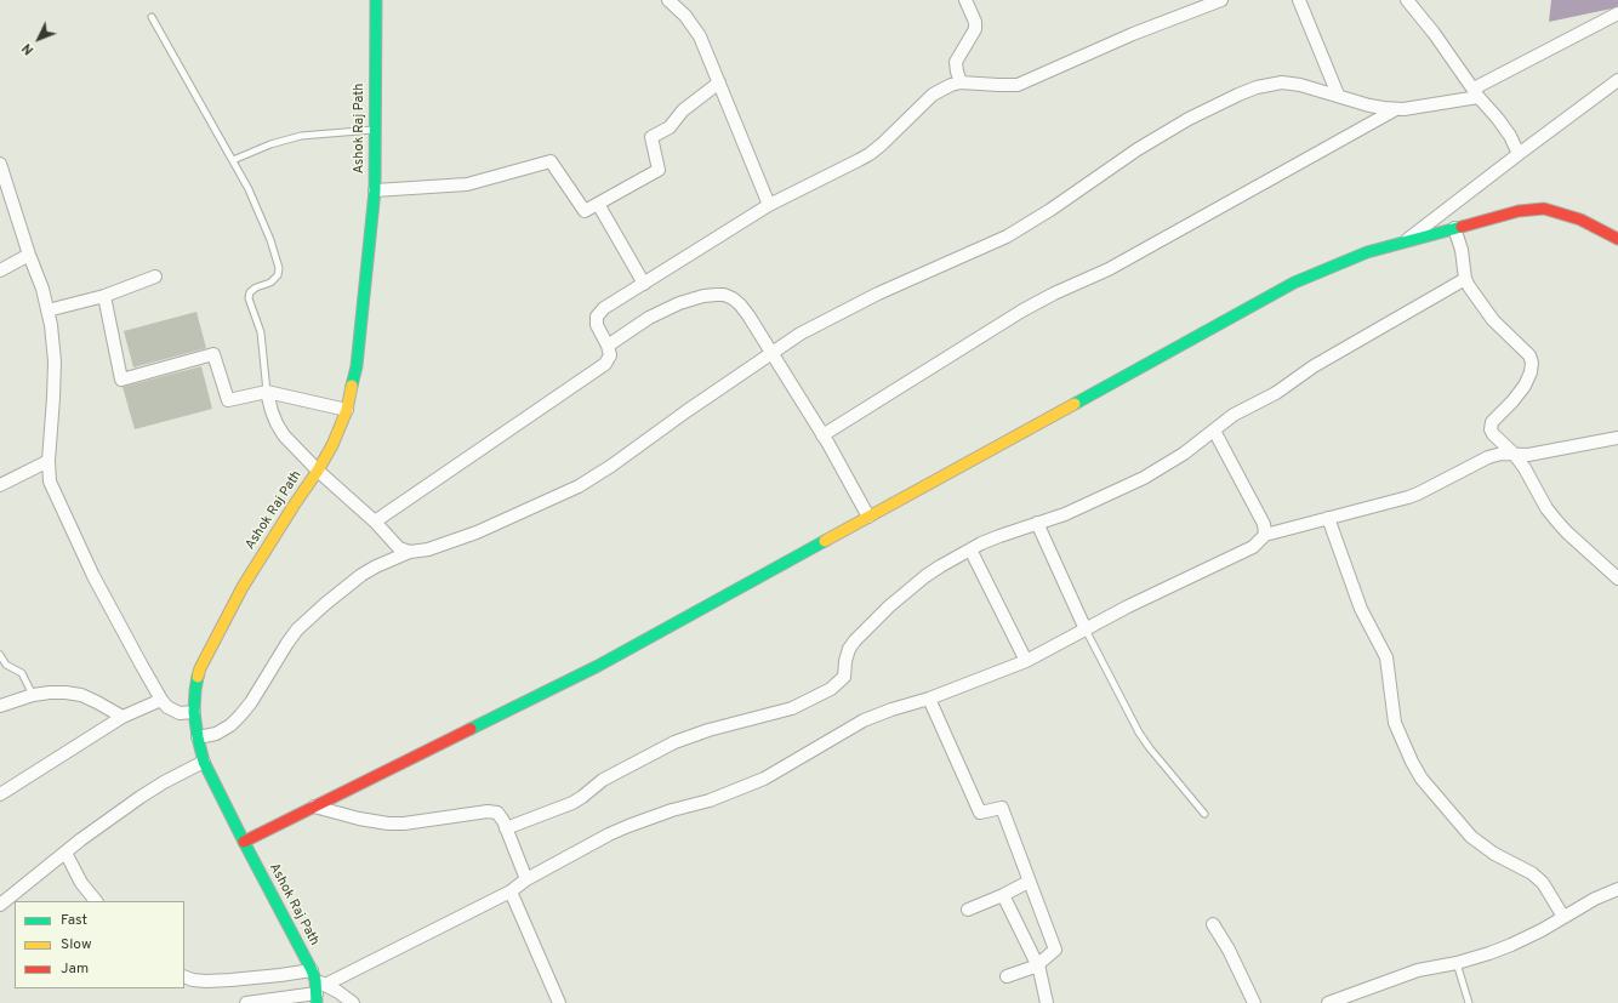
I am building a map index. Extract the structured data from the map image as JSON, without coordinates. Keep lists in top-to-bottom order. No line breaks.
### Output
{"streets":{"main road":["Ashok Raj Path"]},"legend":["Fast","Slow","Jam"],"north":"bottom left"}
